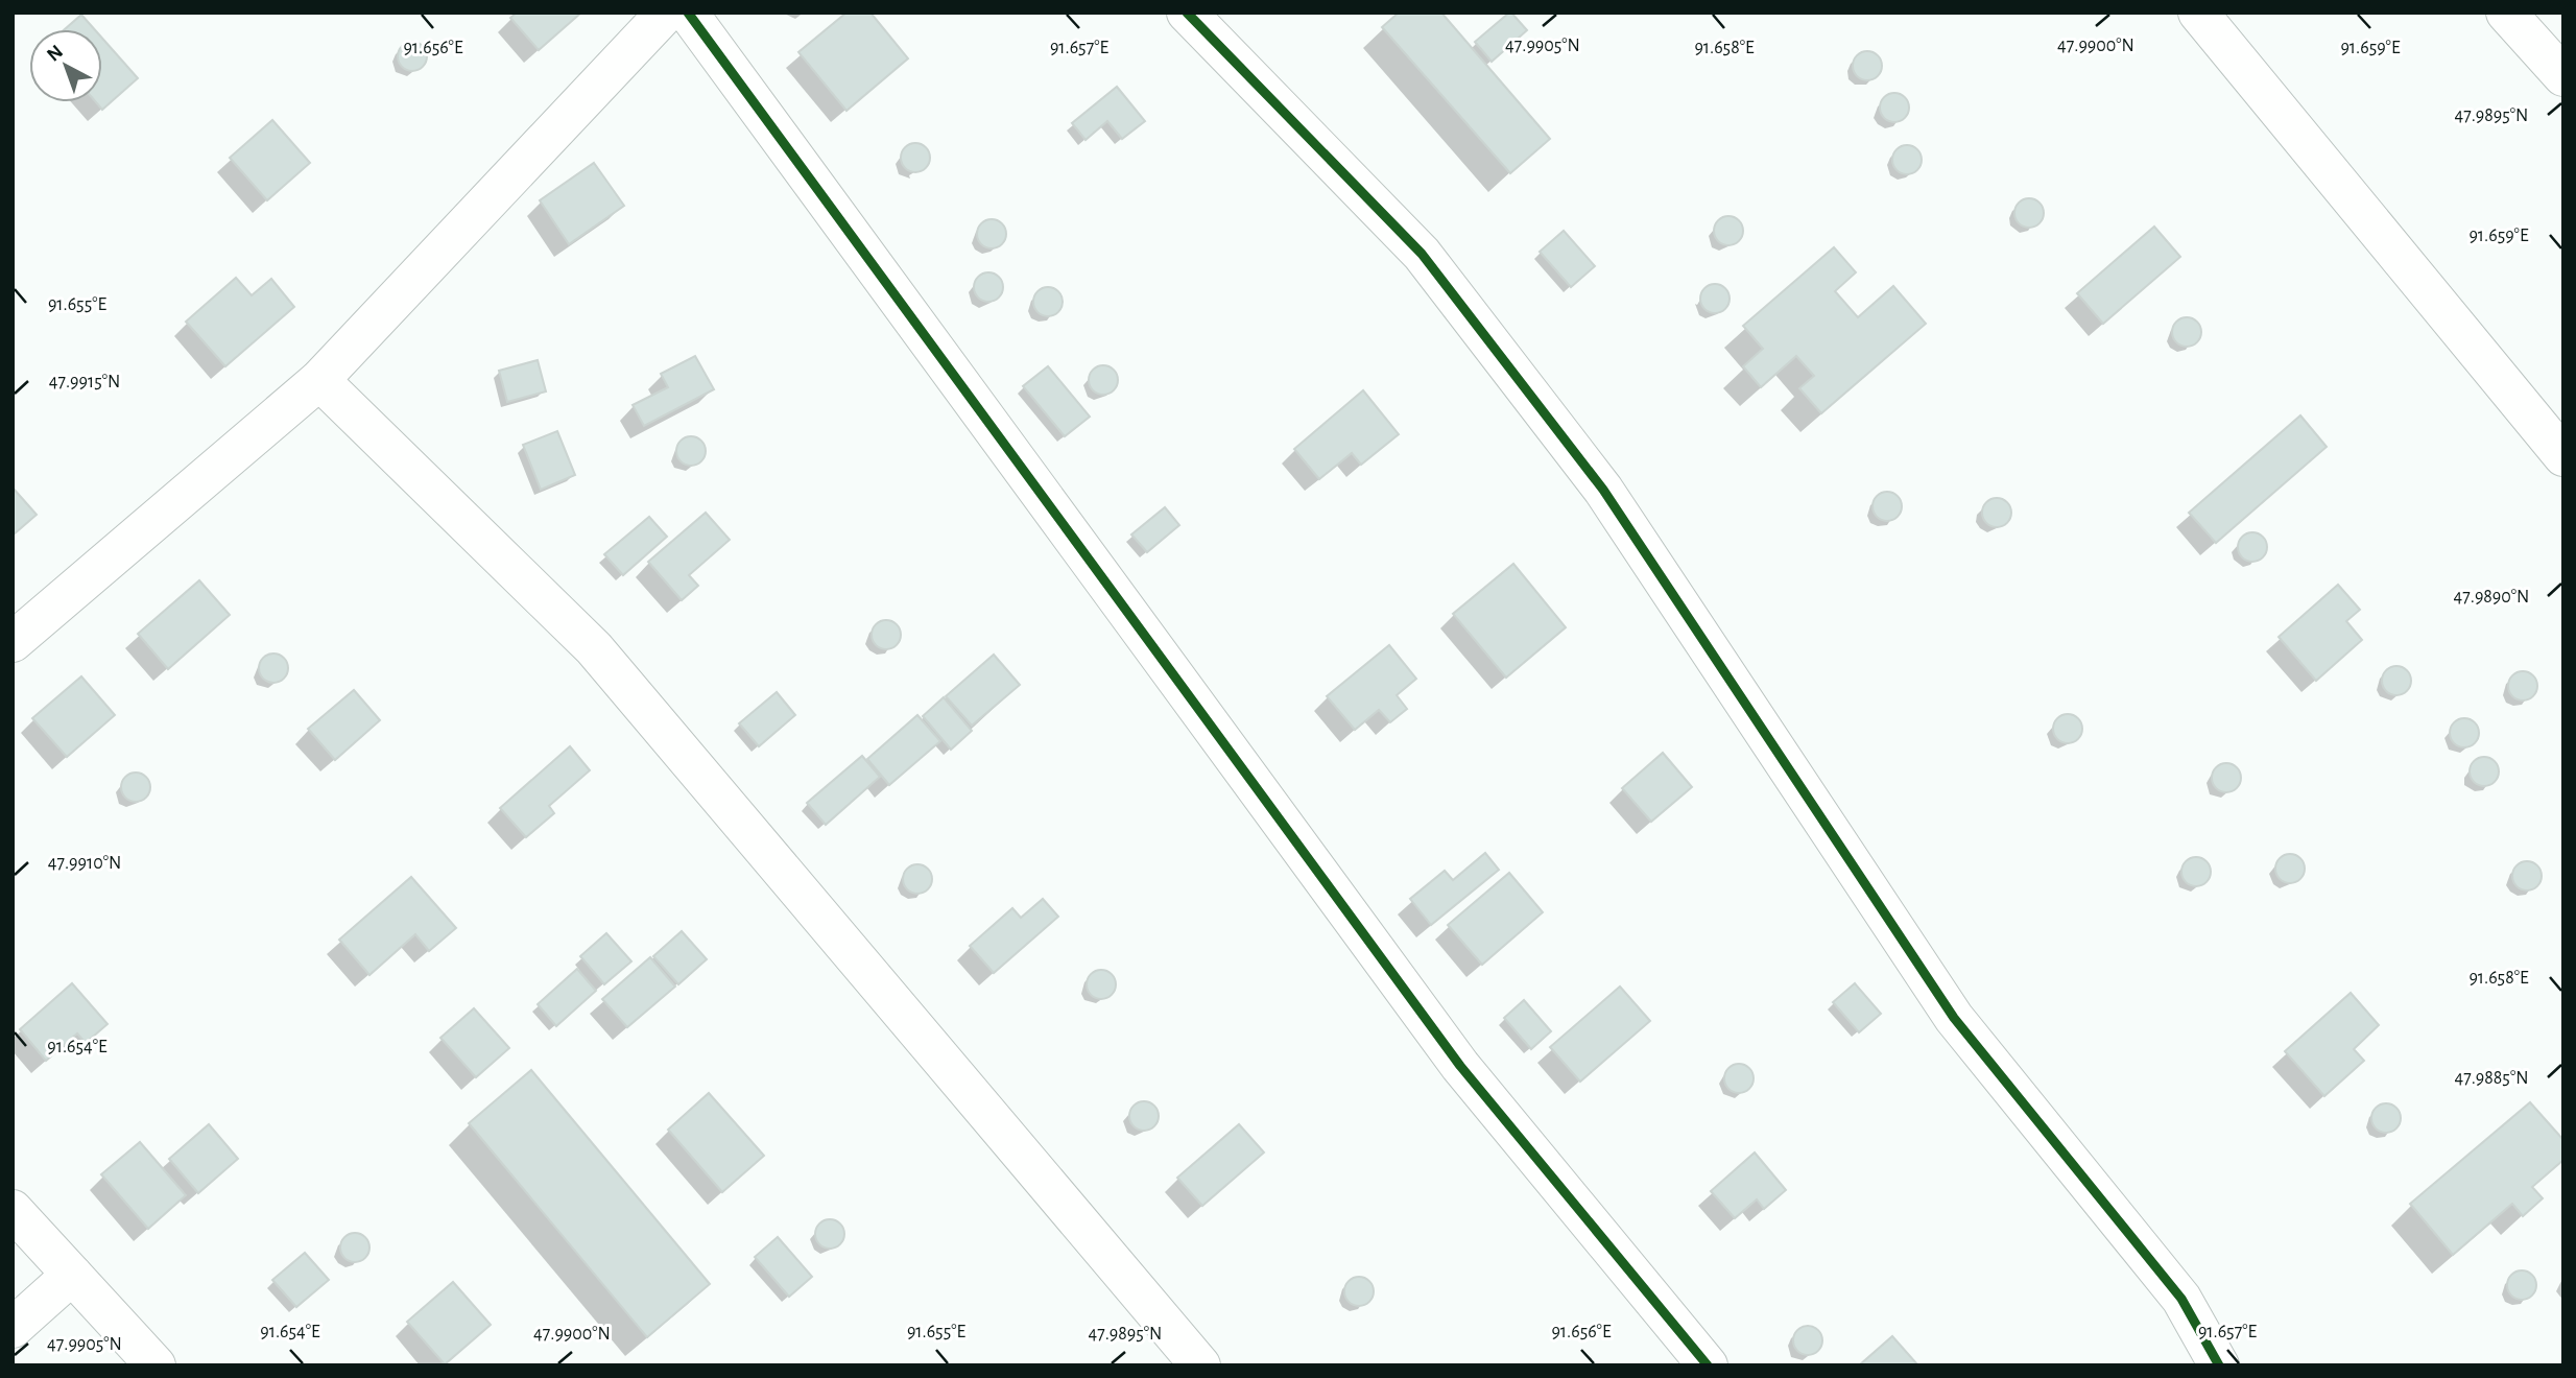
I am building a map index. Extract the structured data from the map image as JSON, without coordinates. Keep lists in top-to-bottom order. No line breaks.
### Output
{"north":"top left","coordinates":["47.9905°N","47.9900°N","91.659°E","91.656°E","91.657°E","91.658°E","47.9895°N","91.655°E","47.9915°N","47.9890°N","47.9910°N","91.654°E","47.9885°N"]}
